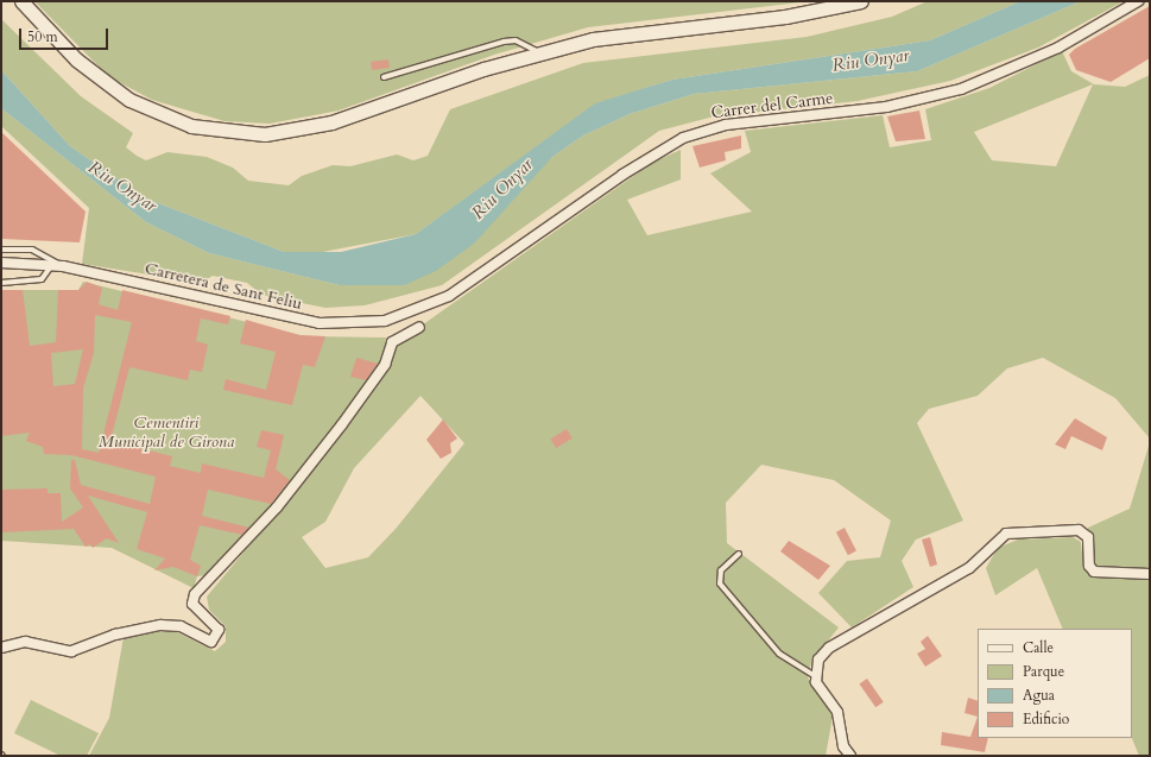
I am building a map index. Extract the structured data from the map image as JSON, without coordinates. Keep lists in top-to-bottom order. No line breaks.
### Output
{"streets":{"street":["Carrer del Carme","Carretera de Sant Feliu"]},"crossings":[["Carrer del Carme","Carretera de Sant Feliu"]],"water":["Riu Onyar"],"parks":["Cementiri Municipal de Girona"],"legend":["Calle","Parque","Agua","Edificio"],"scale_bar":"50 m"}
